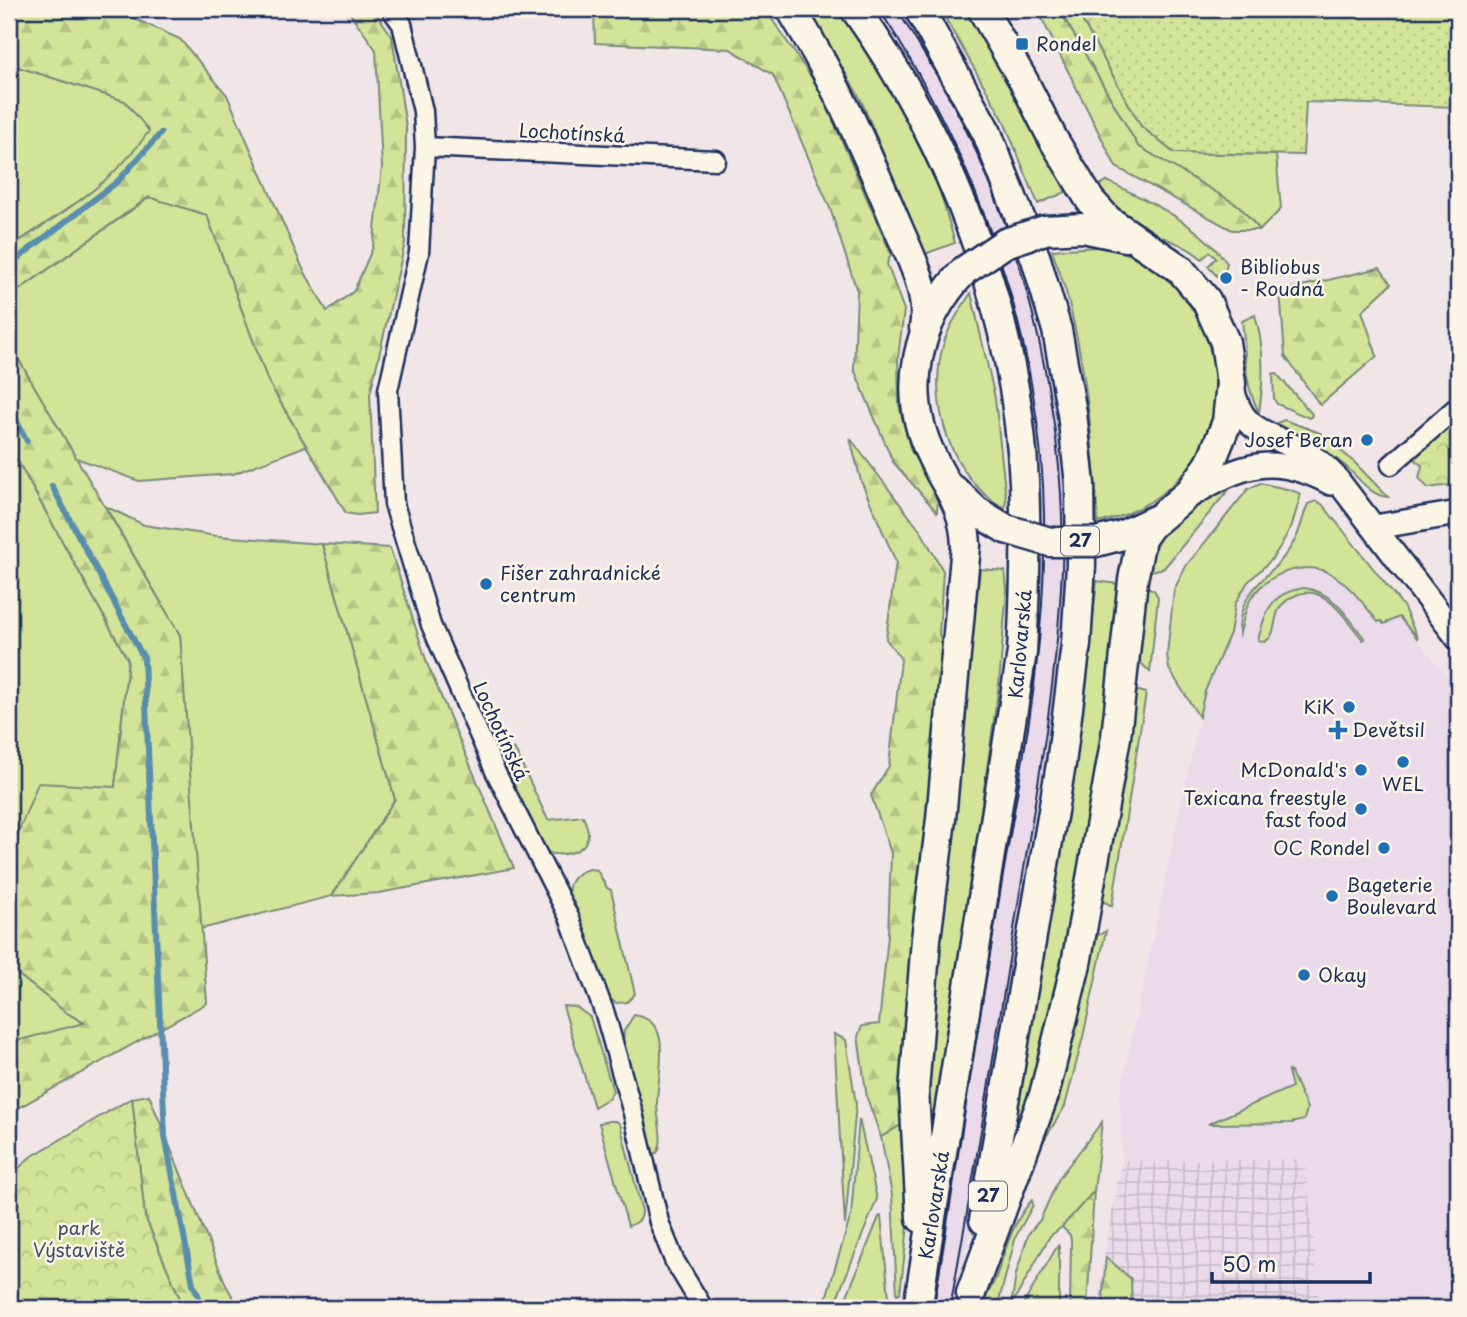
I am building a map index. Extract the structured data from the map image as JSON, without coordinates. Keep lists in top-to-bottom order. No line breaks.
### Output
{"streets":{"main road":["27","Karlovarská"],"street":["Lochotínská"]},"parks":["park Výstaviště"],"places":{"transit":["Rondel"],"other":["Bibliobus - Roudná","Josef Beran","Fišer zahradnické centrum","KiK","WEL","McDonald's","Texicana freestyle fast food","OC Rondel","Bageterie Boulevard","Okay"],"health":["Devětsil"]},"scale_bar":"50 m"}
